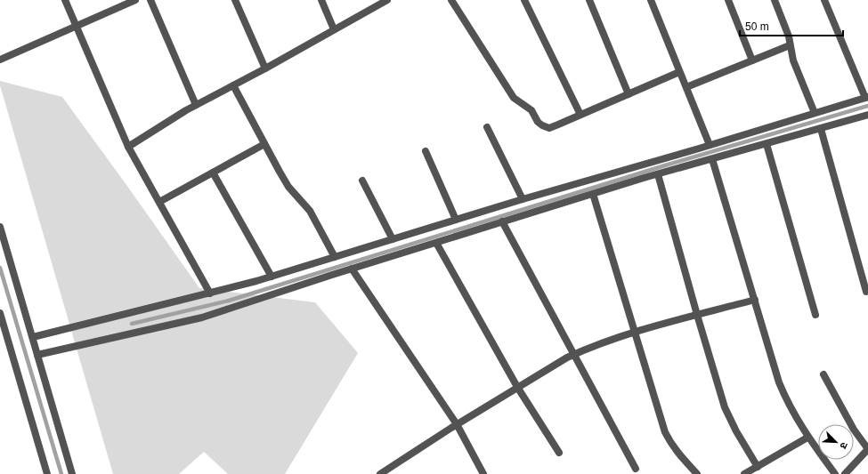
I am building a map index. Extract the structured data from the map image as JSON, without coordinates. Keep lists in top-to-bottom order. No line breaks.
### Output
{"scale_bar":"50 m","north":"bottom right"}
